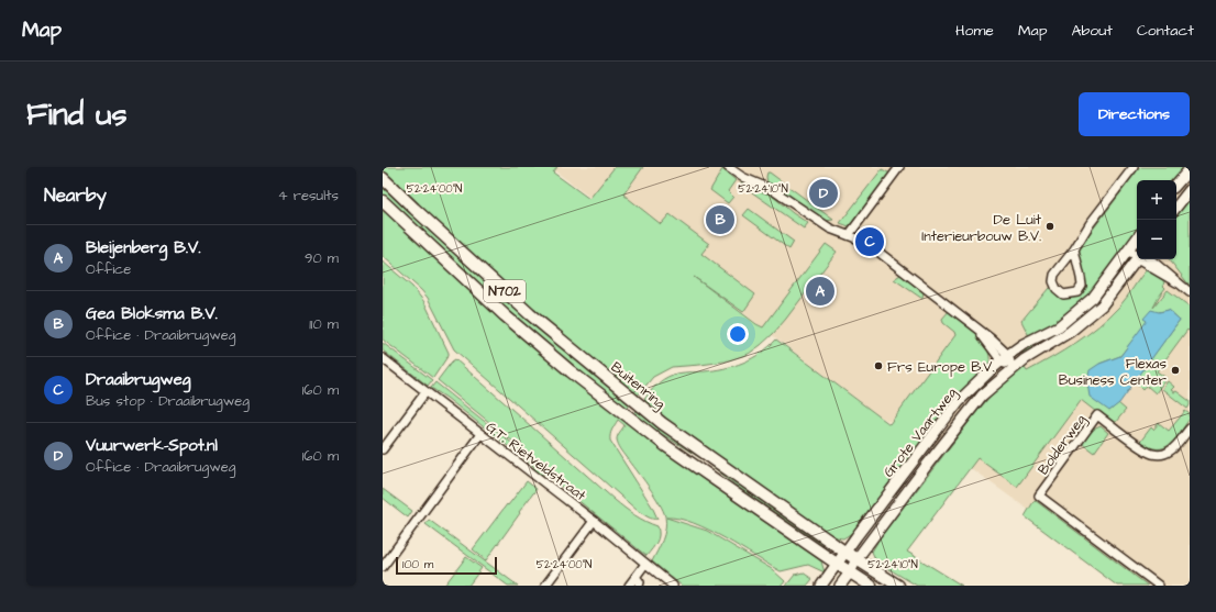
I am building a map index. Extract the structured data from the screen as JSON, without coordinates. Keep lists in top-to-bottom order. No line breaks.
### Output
{"streets":{"highway":["N702","Buitenring"],"main road":["Grote Vaartweg"],"street":["Bolderweg","G.T. Rietveldstraat"]},"crossings":[["N702","Grote Vaartweg"],["Buitenring","Grote Vaartweg"]],"places":["De Luit Interieurbouw B.V.","Frs Europe B.V.","Flexas Business Center"],"scale_bar":"100 m","page":{"header":"Map","nav":["Home","Map","About","Contact"],"buttons":"Directions","title":"Find us","heading":["Nearby","4 results"],"pins":["D","B","C","A"],"map_buttons":["+","−"],"list":[{"mark":"A","name":"Bleijenberg B.V.","note":"Office","value":"90 m"},{"mark":"B","name":"Gea Bloksma B.V.","note":"Office · Draaibrugweg","value":"110 m"},{"mark":"C","name":"Draaibrugweg","note":"Bus stop · Draaibrugweg","value":"160 m"},{"mark":"D","name":"Vuurwerk-Spot.nl","note":"Office · Draaibrugweg","value":"160 m"}],"scale":"100 m"},"coordinates":["52°24'00\"N","52°24'10\"N"]}
